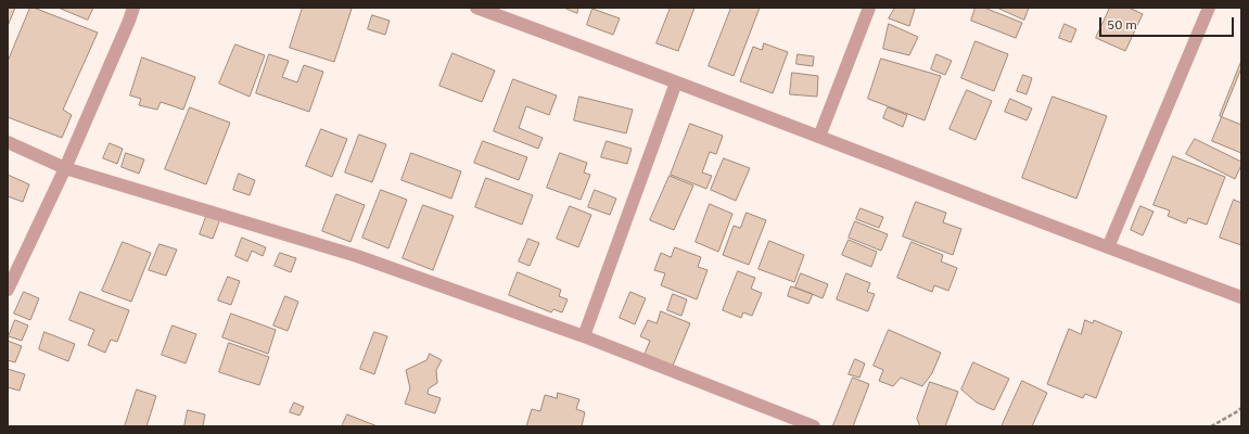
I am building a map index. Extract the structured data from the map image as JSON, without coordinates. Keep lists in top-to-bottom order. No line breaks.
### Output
{"scale_bar":"50 m"}
